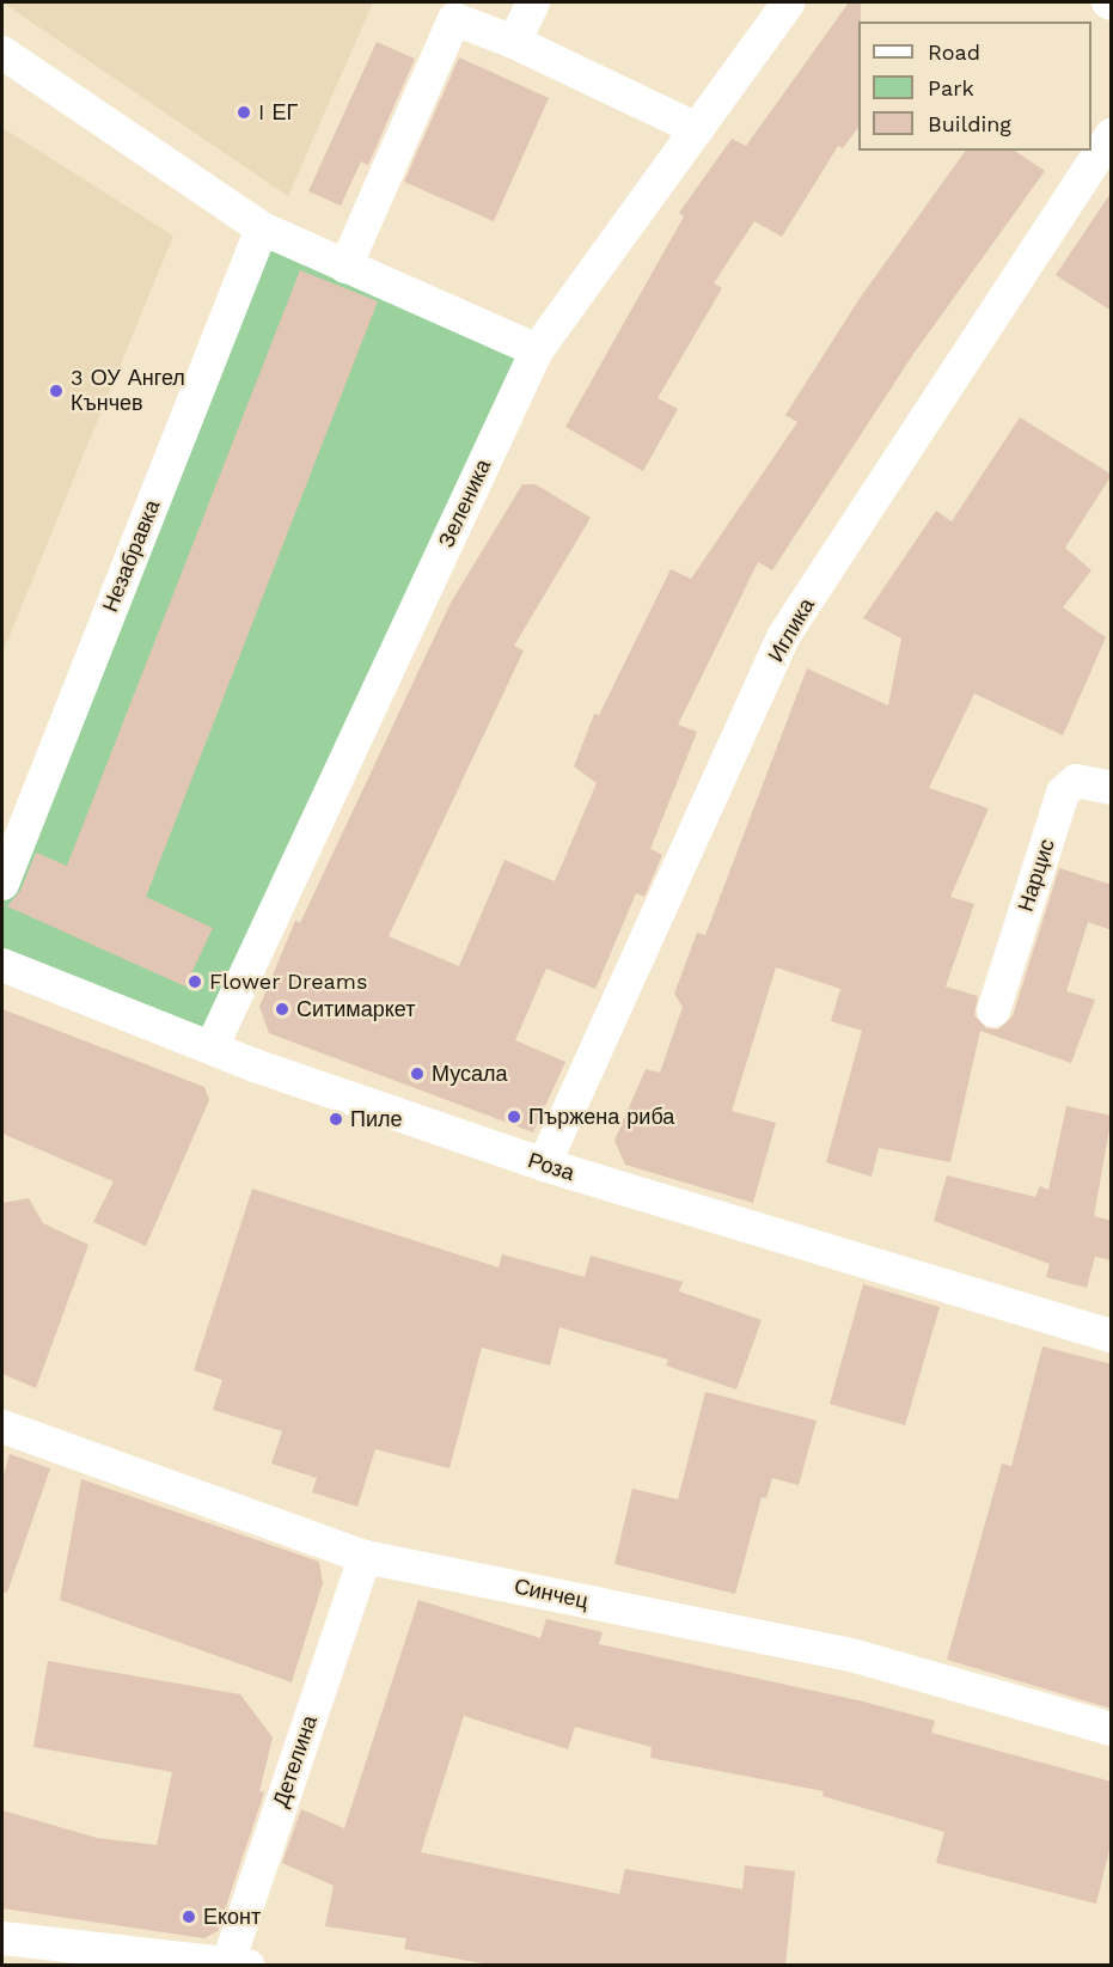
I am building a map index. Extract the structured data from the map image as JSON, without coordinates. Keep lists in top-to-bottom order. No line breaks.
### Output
{"streets":{"street":["Зеленика","Незабравка","Иглика","Нарцис","Роза","Синчец","Детелина"]},"crossings":[["Зеленика","Роза"],["Иглика","Роза"],["Синчец","Детелина"]],"places":["I ЕГ","3 ОУ Ангел Кънчев","Flower Dreams","Ситимаркет","Мусала","Пържена риба","Пиле","Еконт"],"legend":["Road","Park","Building"]}
